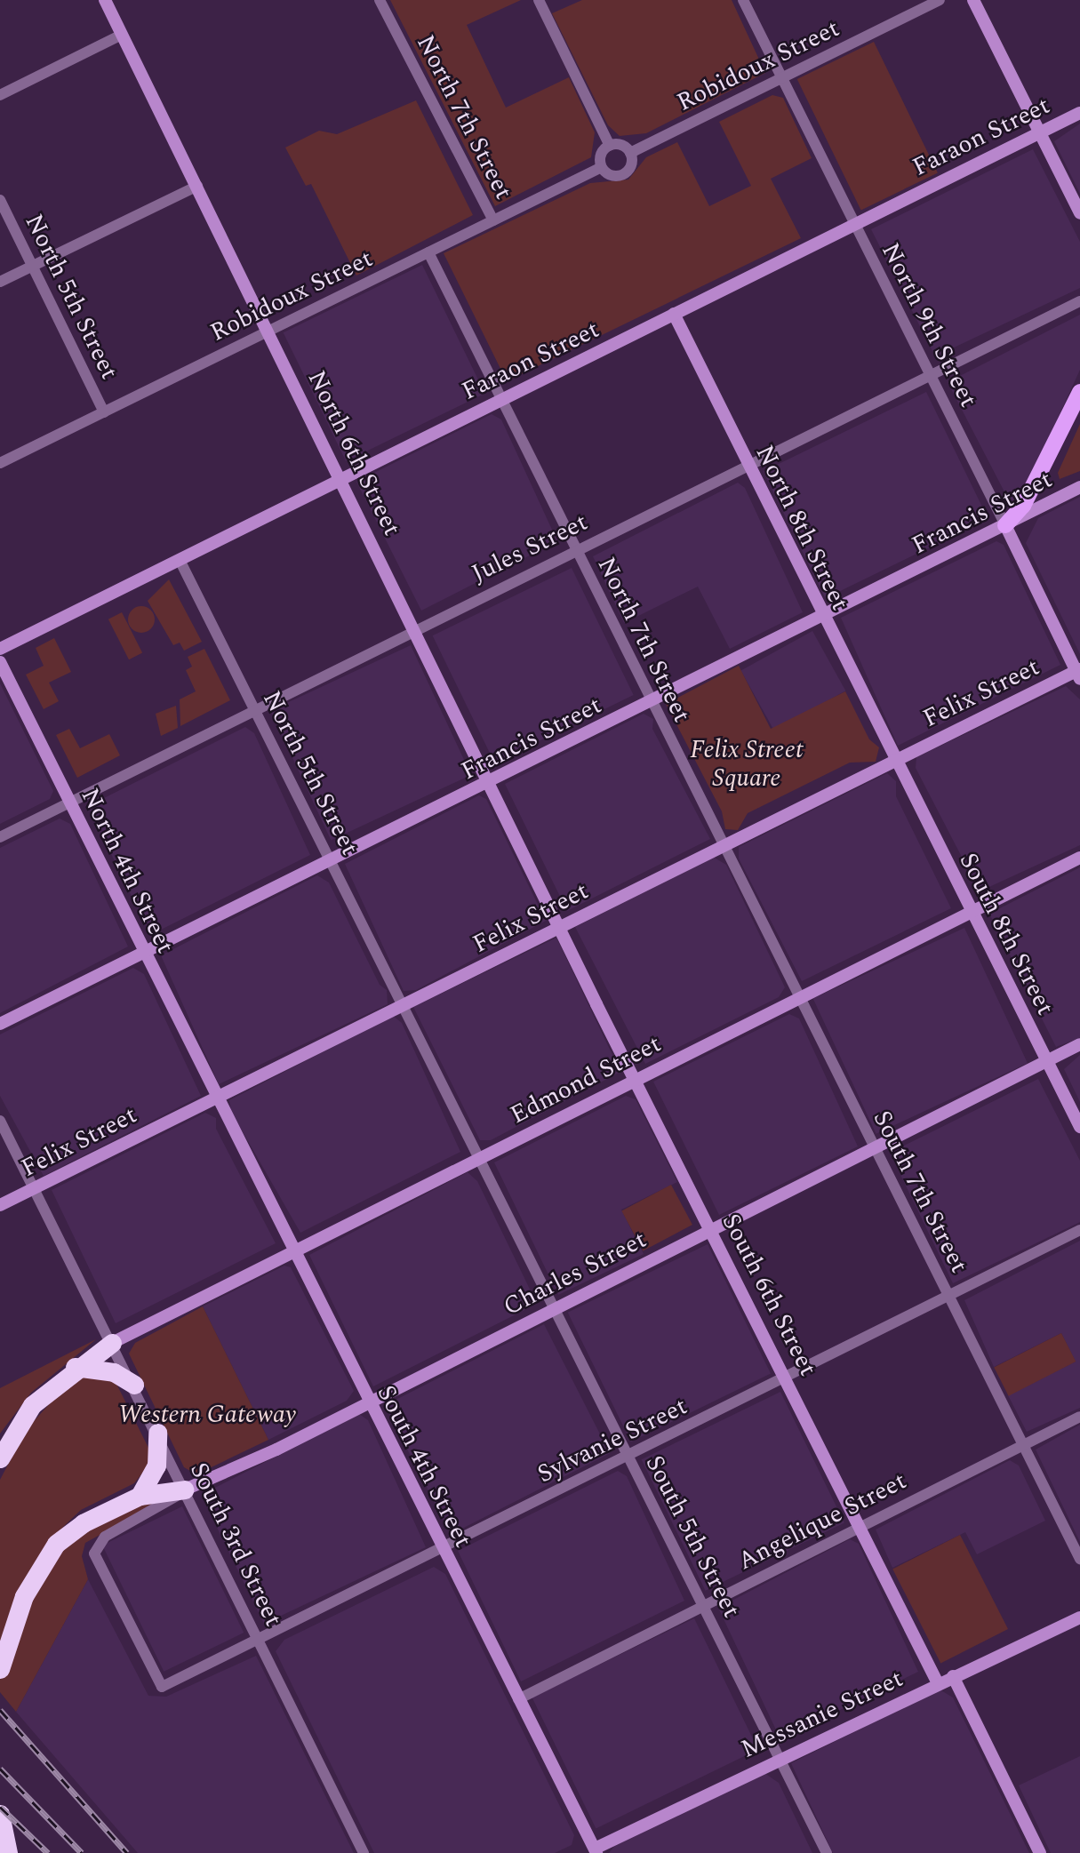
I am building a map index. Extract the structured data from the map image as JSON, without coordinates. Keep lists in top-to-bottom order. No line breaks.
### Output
{"streets":{"main road":["Faraon Street","North 9th Street","North 6th Street","Francis Street","North 8th Street","Felix Street","North 4th Street","South 8th Street","Edmond Street","Charles Street","South 6th Street","South 4th Street","Messanie Street"],"street":["Robidoux Street","North 7th Street","North 5th Street","Jules Street","South 7th Street","Sylvanie Street","Angelique Street","South 5th Street","South 3rd Street"]},"crossings":[["Robidoux Street","North 7th Street"],["Robidoux Street","North 5th Street"],["Robidoux Street","North 9th Street"],["Robidoux Street","North 6th Street"],["North 7th Street","Faraon Street"],["North 7th Street","Francis Street"],["North 7th Street","Jules Street"],["North 7th Street","Felix Street"],["North 7th Street","South 7th Street"],["Faraon Street","North 5th Street"],["Faraon Street","North 9th Street"],["Faraon Street","North 6th Street"],["Faraon Street","North 8th Street"],["North 5th Street","Francis Street"],["North 5th Street","Jules Street"],["North 5th Street","Felix Street"],["North 5th Street","South 5th Street"],["North 9th Street","Francis Street"],["North 9th Street","Jules Street"],["North 9th Street","Felix Street"],["North 6th Street","Francis Street"],["North 6th Street","Jules Street"],["North 6th Street","Felix Street"],["North 6th Street","South 6th Street"],["Francis Street","North 8th Street"],["Francis Street","North 4th Street"],["North 8th Street","Jules Street"],["North 8th Street","Felix Street"],["North 8th Street","South 8th Street"],["Jules Street","North 4th Street"],["Felix Street","North 4th Street"],["Felix Street","South 8th Street"],["Felix Street","South 7th Street"],["Felix Street","South 6th Street"],["Felix Street","South 4th Street"],["Felix Street","South 5th Street"],["Felix Street","South 3rd Street"],["North 4th Street","South 4th Street"],["South 8th Street","Edmond Street"],["South 8th Street","Charles Street"],["Edmond Street","South 7th Street"],["Edmond Street","South 6th Street"],["Edmond Street","South 4th Street"],["Edmond Street","South 5th Street"],["Edmond Street","South 3rd Street"],["South 7th Street","Charles Street"],["South 7th Street","Sylvanie Street"],["South 7th Street","Angelique Street"],["Charles Street","South 6th Street"],["Charles Street","Sylvanie Street"],["Charles Street","South 4th Street"],["Charles Street","South 5th Street"],["Charles Street","South 3rd Street"],["South 6th Street","Sylvanie Street"],["South 6th Street","Angelique Street"],["South 6th Street","Messanie Street"],["Sylvanie Street","South 4th Street"],["Sylvanie Street","South 5th Street"],["Sylvanie Street","South 3rd Street"],["South 4th Street","Angelique Street"],["South 4th Street","Messanie Street"],["Angelique Street","South 5th Street"],["South 5th Street","Messanie Street"]],"parks":["Felix Street Square","Western Gateway"]}
